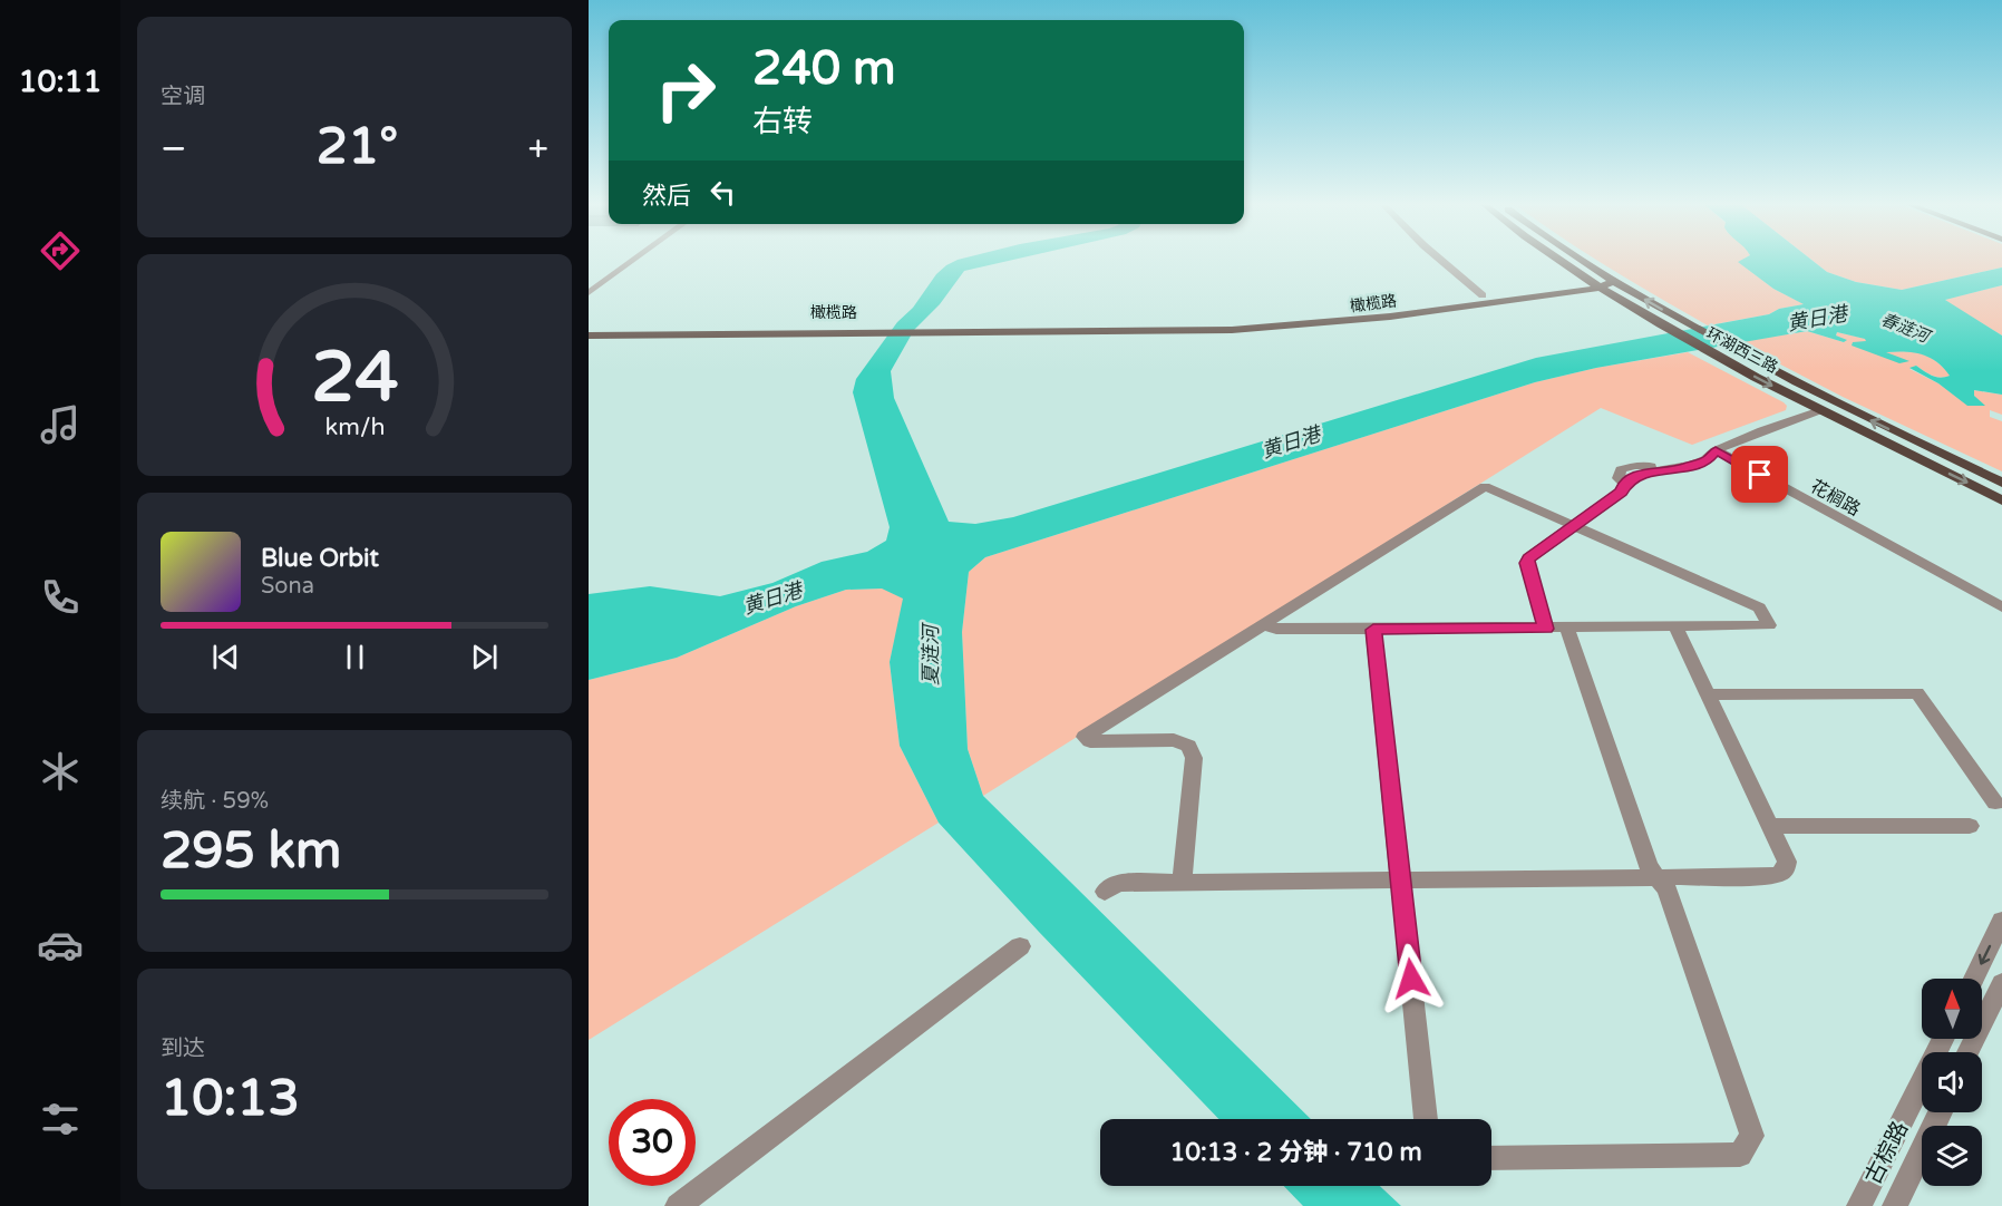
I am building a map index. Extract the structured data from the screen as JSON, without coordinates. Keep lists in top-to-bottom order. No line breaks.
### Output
{"streets":{"main road":["橄榄路","环湖西三路"],"street":["花榈路","古棕路"]},"crossings":[["橄榄路","环湖西三路"]],"water":["黄日港","春涟河","夏涟河"],"north":"top","page":{"tabs":"10:11","tile":["空调",["续航 · 59%","295 km"],["到达","10:13"]],"turn":["240 m","右转"],"heat":["−","21°","+"],"then":"然后","song":["Blue Orbit","Sona"],"limit":"30","trip":"10:13 · 2 分钟 · 710 m","gauge":["24","km/h"]}}
